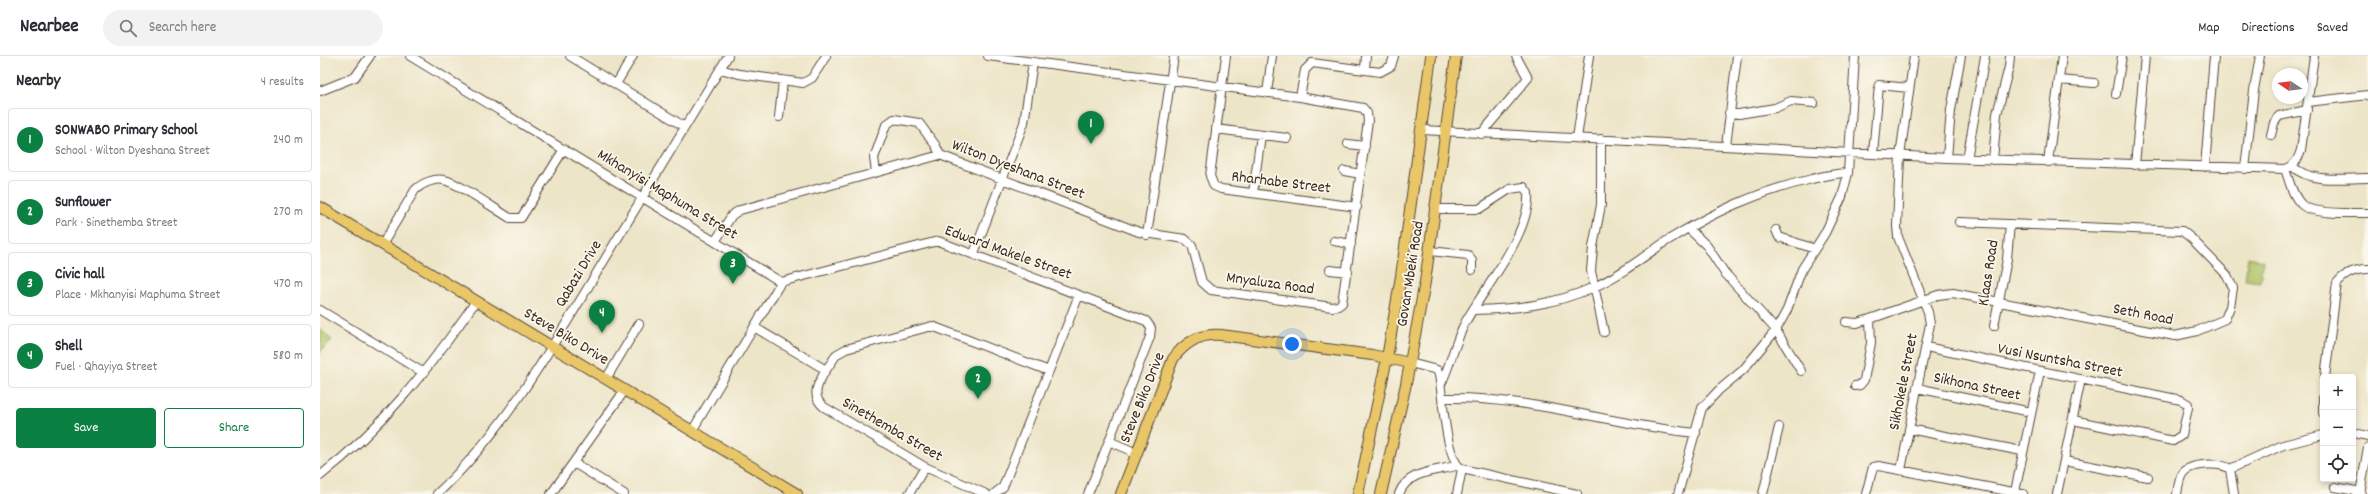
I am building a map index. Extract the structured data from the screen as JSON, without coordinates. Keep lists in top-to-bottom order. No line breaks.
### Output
{"streets":{"main road":["Govan Mbeki Road","Steve Biko Drive"],"street":["Wilton Dyeshana Street","Rharhabe Street","Mkhanyisi Maphuma Street","Edward Makele Street","Klaas Road","Qabazi Drive","Mnyaluza Road","Seth Road","Vusi Nsuntsha Street","Sikhokele Street","Sikhona Street","Sinethemba Street"]},"crossings":[["Wilton Dyeshana Street","Mkhanyisi Maphuma Street"],["Wilton Dyeshana Street","Mnyaluza Road"],["Rharhabe Street","Mnyaluza Road"],["Mkhanyisi Maphuma Street","Edward Makele Street"],["Mkhanyisi Maphuma Street","Qabazi Drive"],["Klaas Road","Seth Road"],["Qabazi Drive","Steve Biko Drive"],["Govan Mbeki Road","Steve Biko Drive"],["Seth Road","Sikhokele Street"],["Vusi Nsuntsha Street","Sikhokele Street"],["Sikhokele Street","Sikhona Street"]],"north":"left","page":{"header":"Nearbee","search":"Search here","nav":["Map","Directions","Saved"],"heading":["Nearby","4 results"],"list":[{"mark":"1","name":"SONWABO Primary School","note":"School · Wilton Dyeshana Street","value":"240 m"},{"mark":"2","name":"Sunflower","note":"Park · Sinethemba Street","value":"270 m"},{"mark":"3","name":"Civic hall","note":"Place · Mkhanyisi Maphuma Street","value":"470 m"},{"mark":"4","name":"Shell","note":"Fuel · Qhayiya Street","value":"580 m"}],"pins":["1","3","4","2"],"map_buttons":["+","−"],"buttons":["Save","Share"]}}
